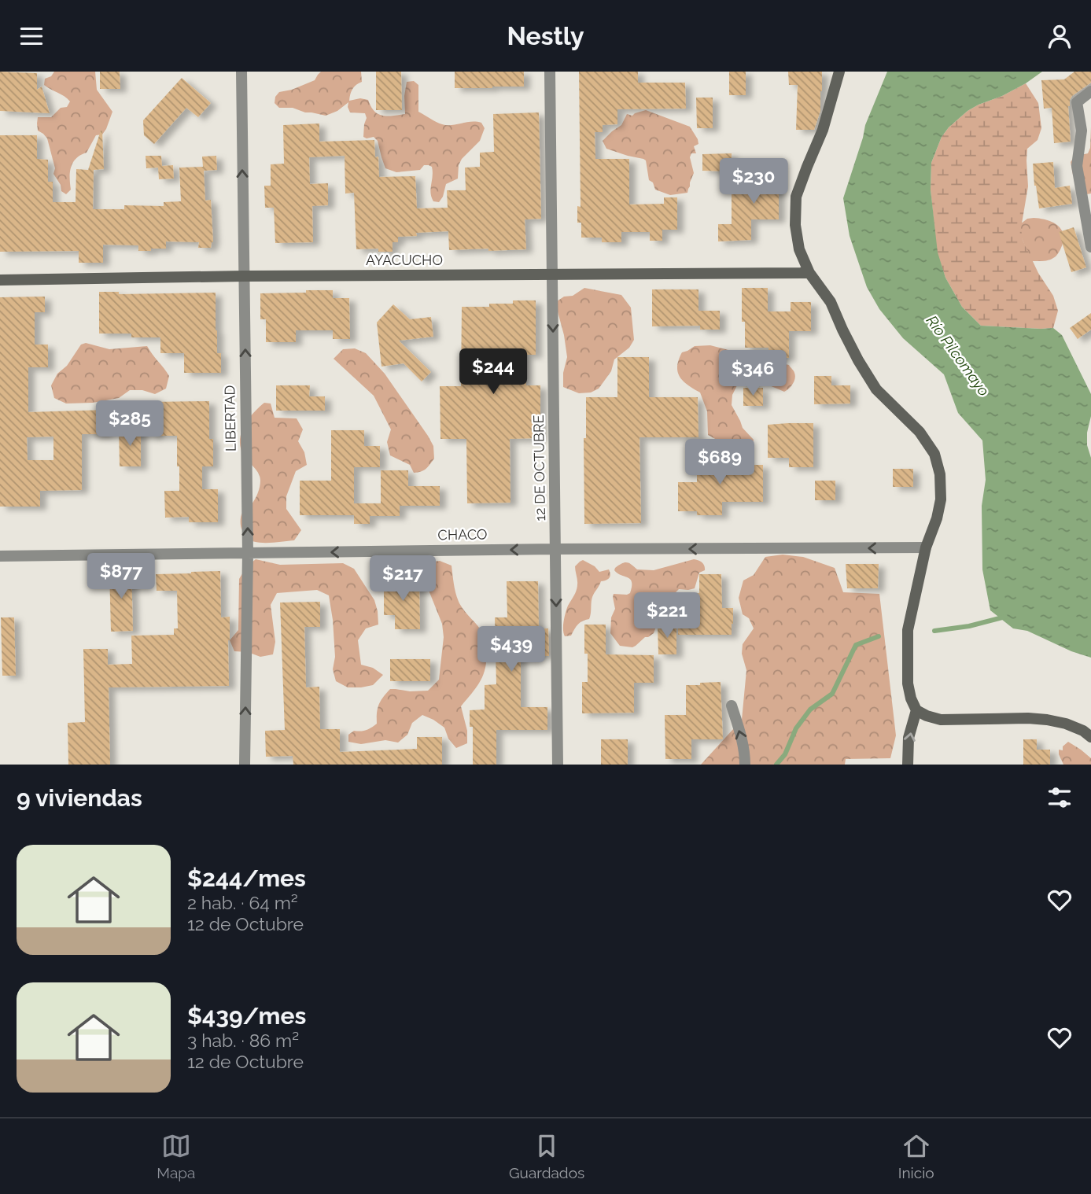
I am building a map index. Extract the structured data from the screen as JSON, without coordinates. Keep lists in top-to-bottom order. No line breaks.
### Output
{"streets":{"street":["AYACUCHO","LIBERTAD","12 DE OCTUBRE","CHACO"]},"crossings":[["AYACUCHO","LIBERTAD"],["AYACUCHO","12 DE OCTUBRE"],["LIBERTAD","CHACO"],["12 DE OCTUBRE","CHACO"]],"one_way":["LIBERTAD","12 DE OCTUBRE","CHACO"],"water":["Río Pilcomayo"],"page":{"header":"Nestly","price":["$230","$244","$346","$285","$689","$877","$217","$221","$439"],"heading":"9 viviendas","list":[{"name":"$244/mes","note":"2 hab. · 64 m² · 12 de Octubre"},{"name":"$439/mes","note":"3 hab. · 86 m² · 12 de Octubre"}],"tabs":["Mapa","Guardados","Inicio"]}}
